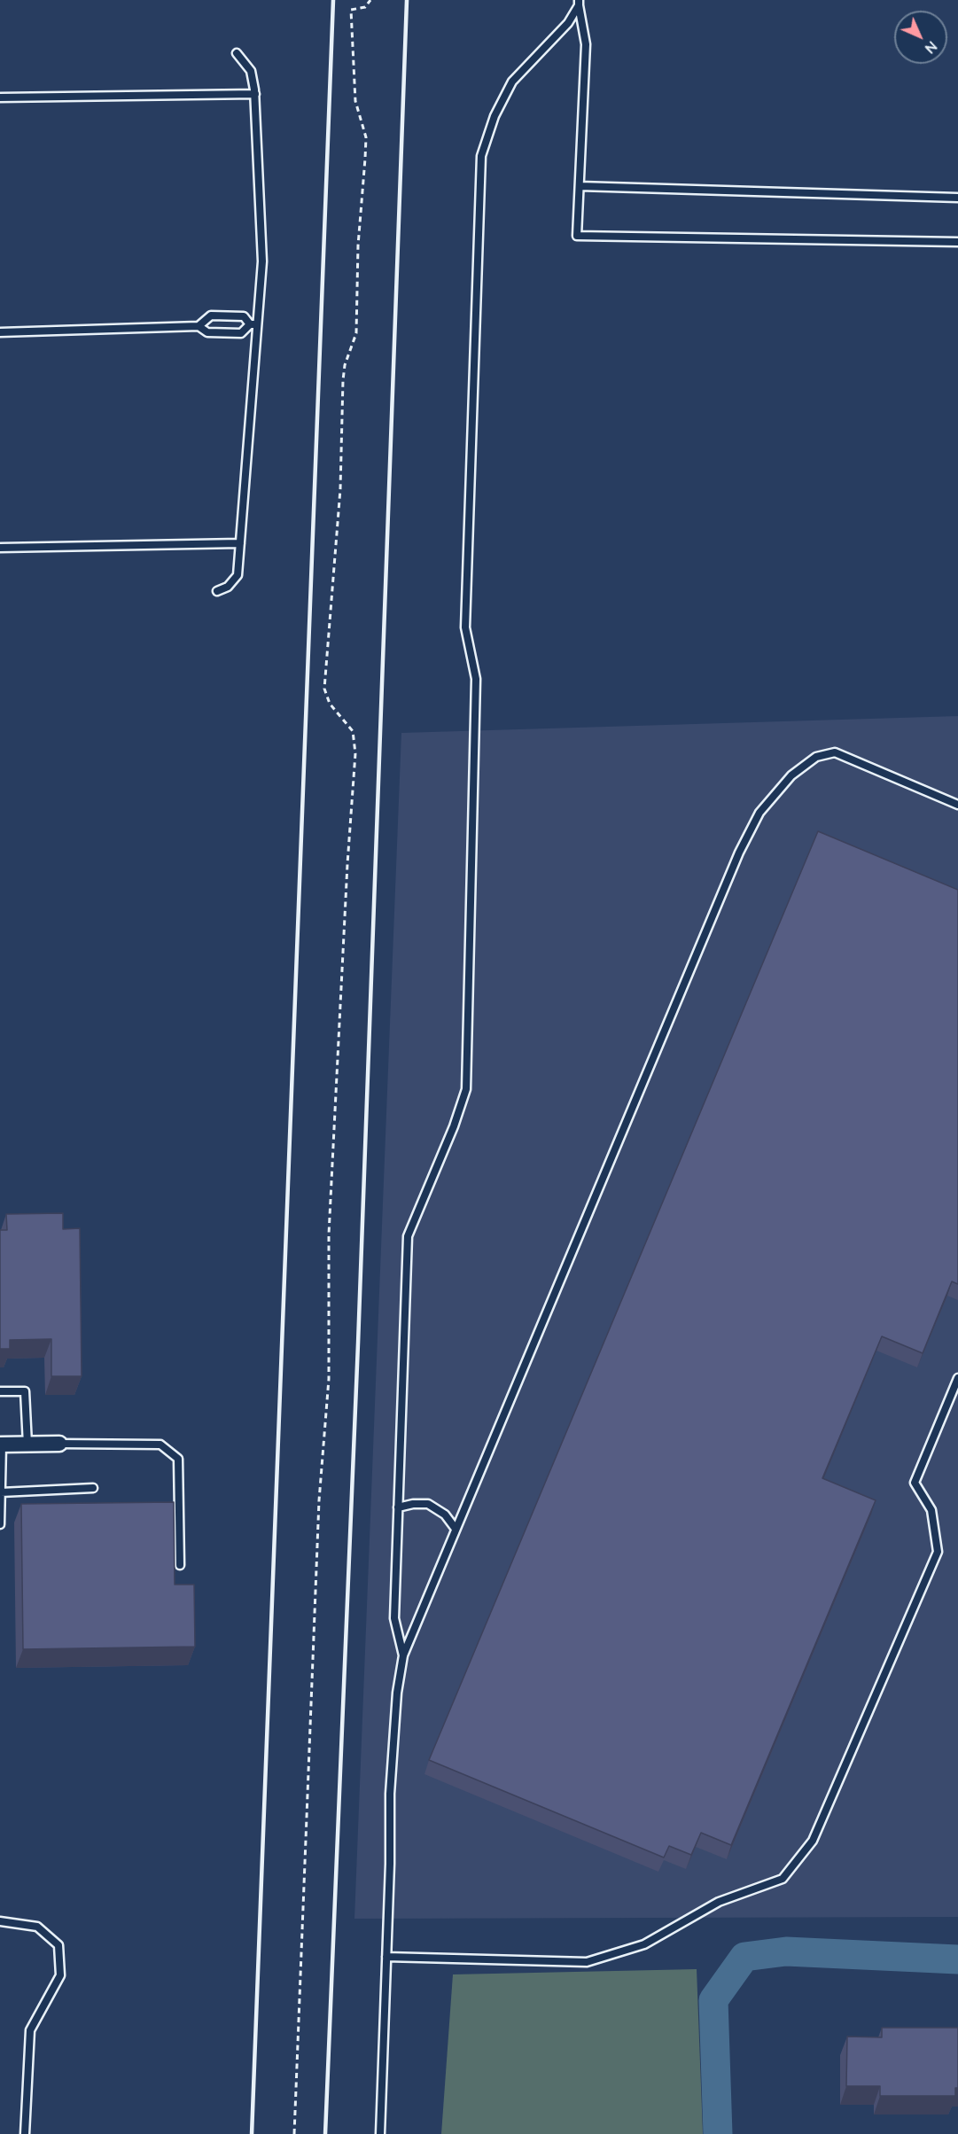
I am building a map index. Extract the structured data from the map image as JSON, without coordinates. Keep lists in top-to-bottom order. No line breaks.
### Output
{"north":"bottom right"}
